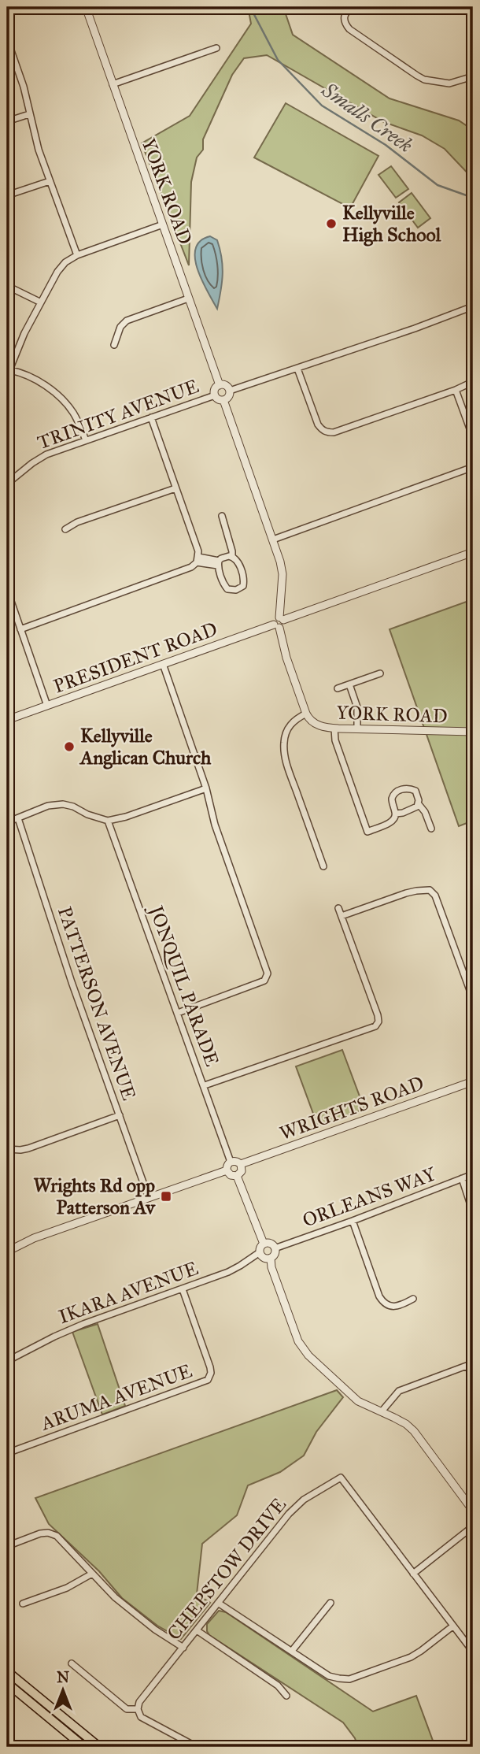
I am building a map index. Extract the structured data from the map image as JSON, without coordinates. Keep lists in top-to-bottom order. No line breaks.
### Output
{"streets":{"street":["YORK ROAD","TRINITY AVENUE","PRESIDENT ROAD","JONQUIL PARADE","PATTERSON AVENUE","WRIGHTS ROAD","ORLEANS WAY","IKARA AVENUE","ARUMA AVENUE","CHEPSTOW DRIVE"]},"crossings":[["YORK ROAD","TRINITY AVENUE"],["JONQUIL PARADE","WRIGHTS ROAD"],["ORLEANS WAY","IKARA AVENUE"],["IKARA AVENUE","ARUMA AVENUE"]],"water":["Smalls Creek"],"places":{"other":["Kellyville High School","Kellyville Anglican Church"],"transit":["Wrights Rd opp Patterson Av"]},"north":"top"}
